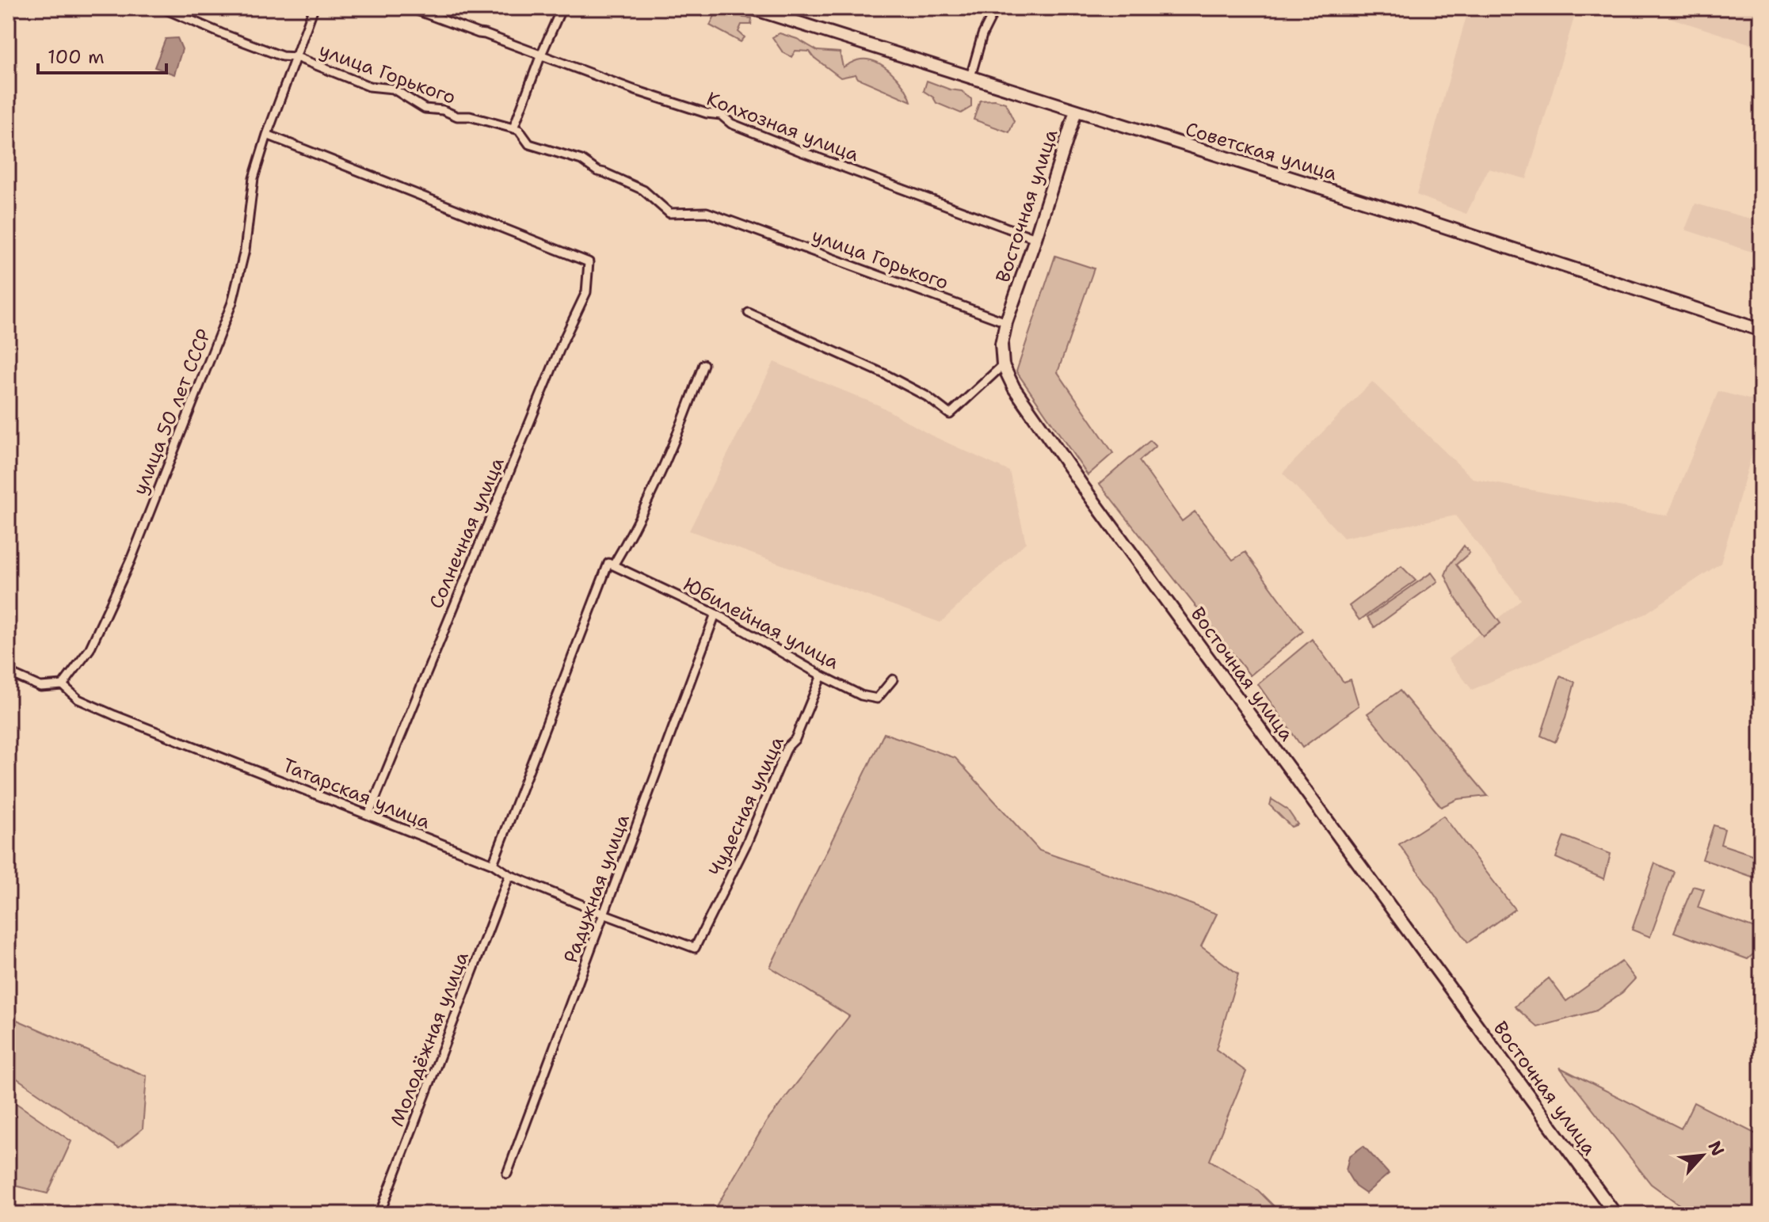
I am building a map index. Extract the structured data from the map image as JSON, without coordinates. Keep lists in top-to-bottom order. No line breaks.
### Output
{"streets":{"main road":["Советская улица","Восточная улица"],"street":["улица Горького","Колхозная улица","улица 50 лет СССР","Солнечная улица","Юбилейная улица","Татарская улица","Чудесная улица","Радужная улица","Молодёжная улица"]},"crossings":[["улица Горького","Восточная улица"],["улица Горького","улица 50 лет СССР"],["Колхозная улица","Восточная улица"],["Советская улица","Восточная улица"],["улица 50 лет СССР","Солнечная улица"],["улица 50 лет СССР","Татарская улица"],["Солнечная улица","Татарская улица"],["Юбилейная улица","Чудесная улица"],["Юбилейная улица","Радужная улица"],["Татарская улица","Чудесная улица"],["Татарская улица","Радужная улица"],["Татарская улица","Молодёжная улица"]],"scale_bar":"100 m","north":"top right"}
